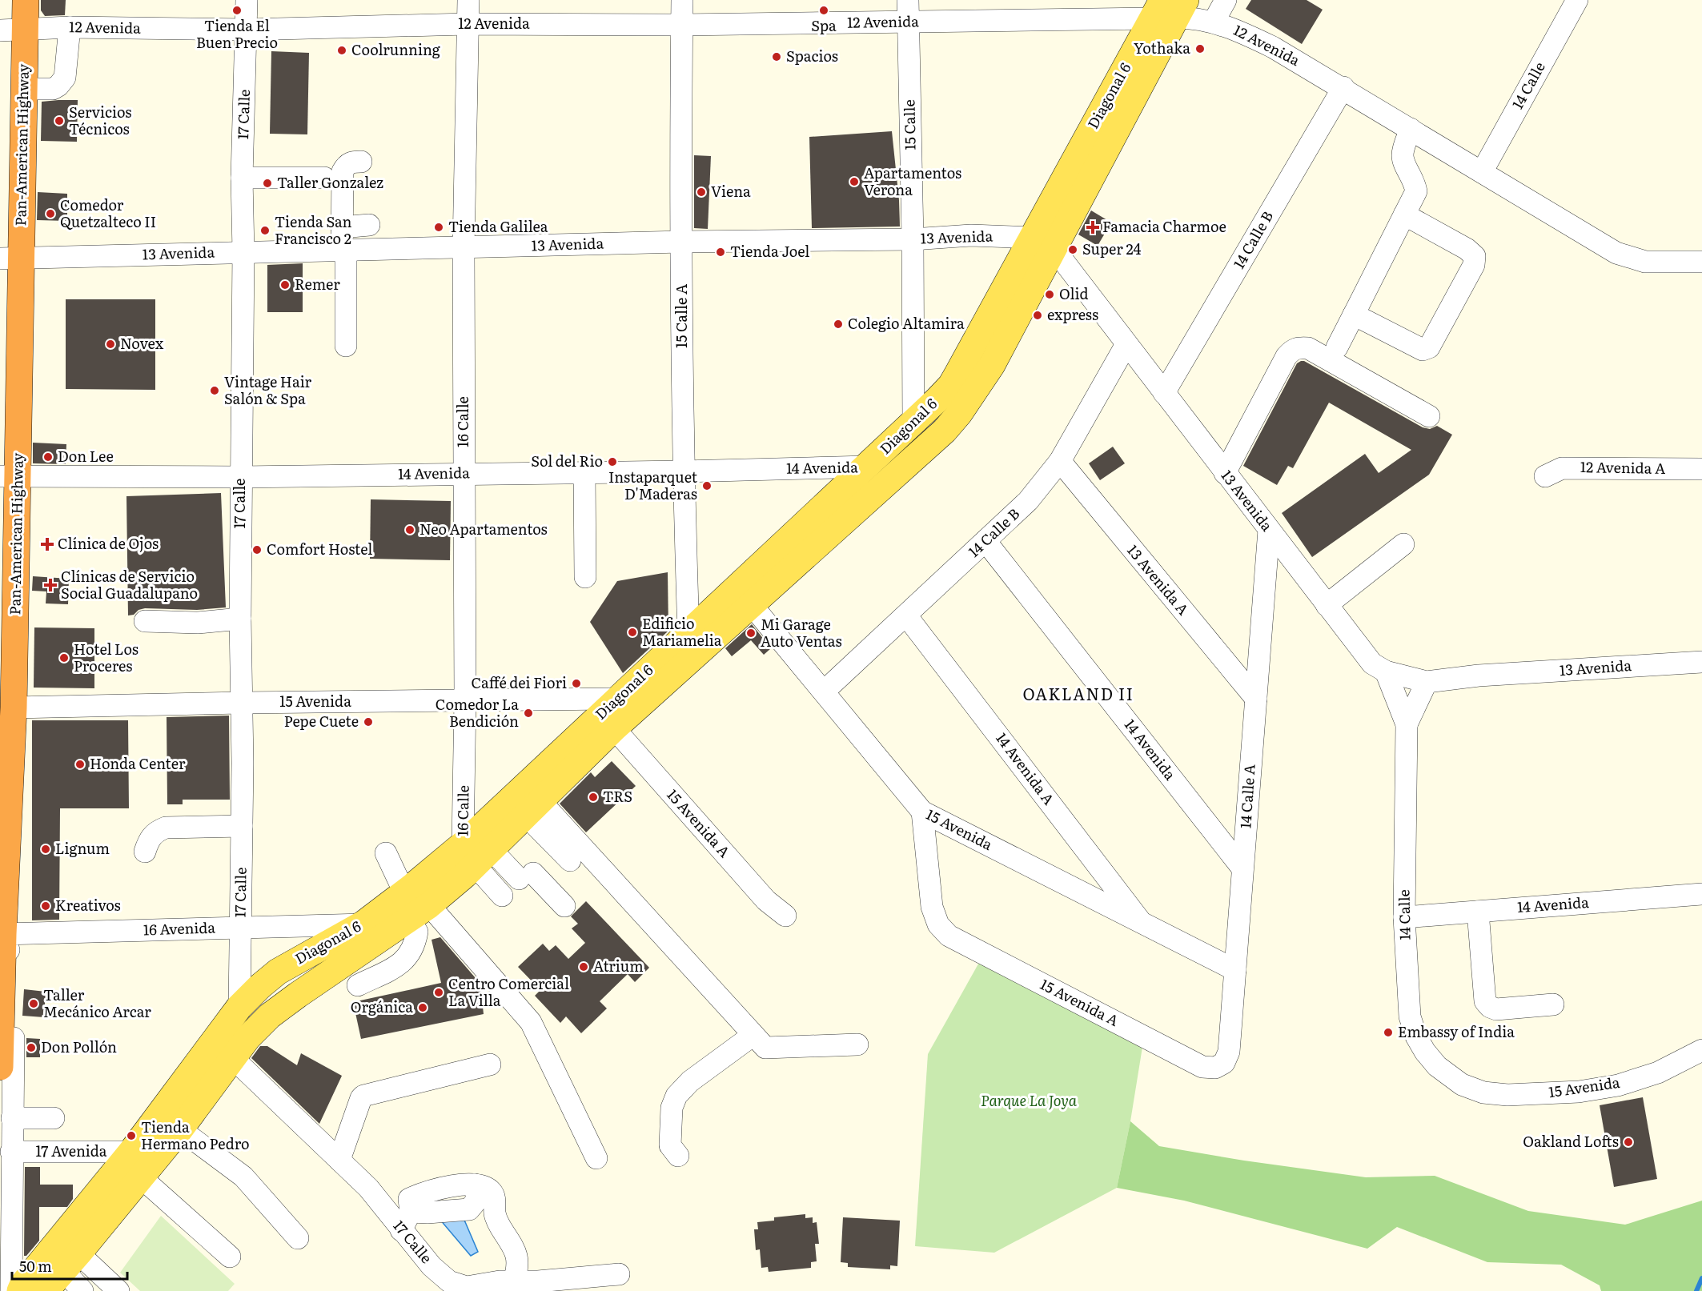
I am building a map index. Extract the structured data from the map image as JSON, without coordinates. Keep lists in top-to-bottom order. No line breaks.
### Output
{"streets":{"highway":["Pan-American Highway"],"main road":["Diagonal 6"],"street":["12 Avenida","14 Calle","17 Calle","15 Calle","13 Avenida","14 Calle B","15 Calle A","16 Calle","14 Avenida","12 Avenida A","13 Avenida A","15 Avenida","14 Avenida A","14 Calle A","15 Avenida A","16 Avenida","17 Avenida"]},"crossings":[["12 Avenida","14 Calle"],["12 Avenida","Diagonal 6"],["12 Avenida","17 Calle"],["12 Avenida","15 Calle"],["12 Avenida","Pan-American Highway"],["12 Avenida","14 Calle B"],["12 Avenida","15 Calle A"],["12 Avenida","16 Calle"],["14 Calle","13 Avenida"],["14 Calle","14 Avenida"],["14 Calle","15 Avenida"],["Diagonal 6","17 Calle"],["Diagonal 6","15 Calle"],["Diagonal 6","13 Avenida"],["Diagonal 6","15 Calle A"],["Diagonal 6","16 Calle"],["Diagonal 6","14 Avenida"],["Diagonal 6","15 Avenida"],["Diagonal 6","15 Avenida A"],["Diagonal 6","16 Avenida"],["Diagonal 6","17 Avenida"],["17 Calle","13 Avenida"],["17 Calle","14 Avenida"],["17 Calle","15 Avenida"],["17 Calle","16 Avenida"],["15 Calle","13 Avenida"],["Pan-American Highway","13 Avenida"],["Pan-American Highway","14 Avenida"],["Pan-American Highway","15 Avenida"],["Pan-American Highway","16 Avenida"],["13 Avenida","14 Calle B"],["13 Avenida","15 Calle A"],["13 Avenida","16 Calle"],["13 Avenida","14 Calle A"],["14 Calle B","14 Avenida"],["14 Calle B","13 Avenida A"],["14 Calle B","15 Avenida"],["14 Calle B","14 Avenida A"],["15 Calle A","14 Avenida"],["16 Calle","14 Avenida"],["16 Calle","15 Avenida"],["14 Avenida","14 Calle A"],["13 Avenida A","14 Calle A"],["15 Avenida","14 Avenida A"],["15 Avenida","14 Calle A"],["15 Avenida","15 Avenida A"],["14 Calle A","15 Avenida A"]],"districts":["OAKLAND II"],"parks":["Parque La Joya"],"places":{"other":["Tienda El Buen Precio","Spa","Yothaka","Coolrunning","Spacios","Servicios Técnicos","Apartamentos Verona","Taller Gonzalez","Viena","Comedor Quetzalteco II","Tienda Galilea","Tienda San Francisco 2","Super 24","Tienda Joel","Remer","Olid","express","Colegio Altamira","Novex","Vintage Hair Salón & Spa","Don Lee","Sol del Rio","Instaparquet D'Maderas","Neo Apartamentos","Comfort Hostel","Edificio Mariamelia","Mi Garage Auto Ventas","Hotel Los Proceres","Caffé dei Fiori","Comedor La Bendición","Pepe Cuete","Honda Center","TRS","Lignum","Kreativos","Atrium","Centro Comercial La Villa","Taller Mecánico Arcar","Orgánica","Embassy of India","Don Pollón","Tienda Hermano Pedro","Oakland Lofts"],"health":["Famacia Charmoe","Clínica de Ojos","Clínicas de Servicio Social Guadalupano"]},"scale_bar":"50 m"}
